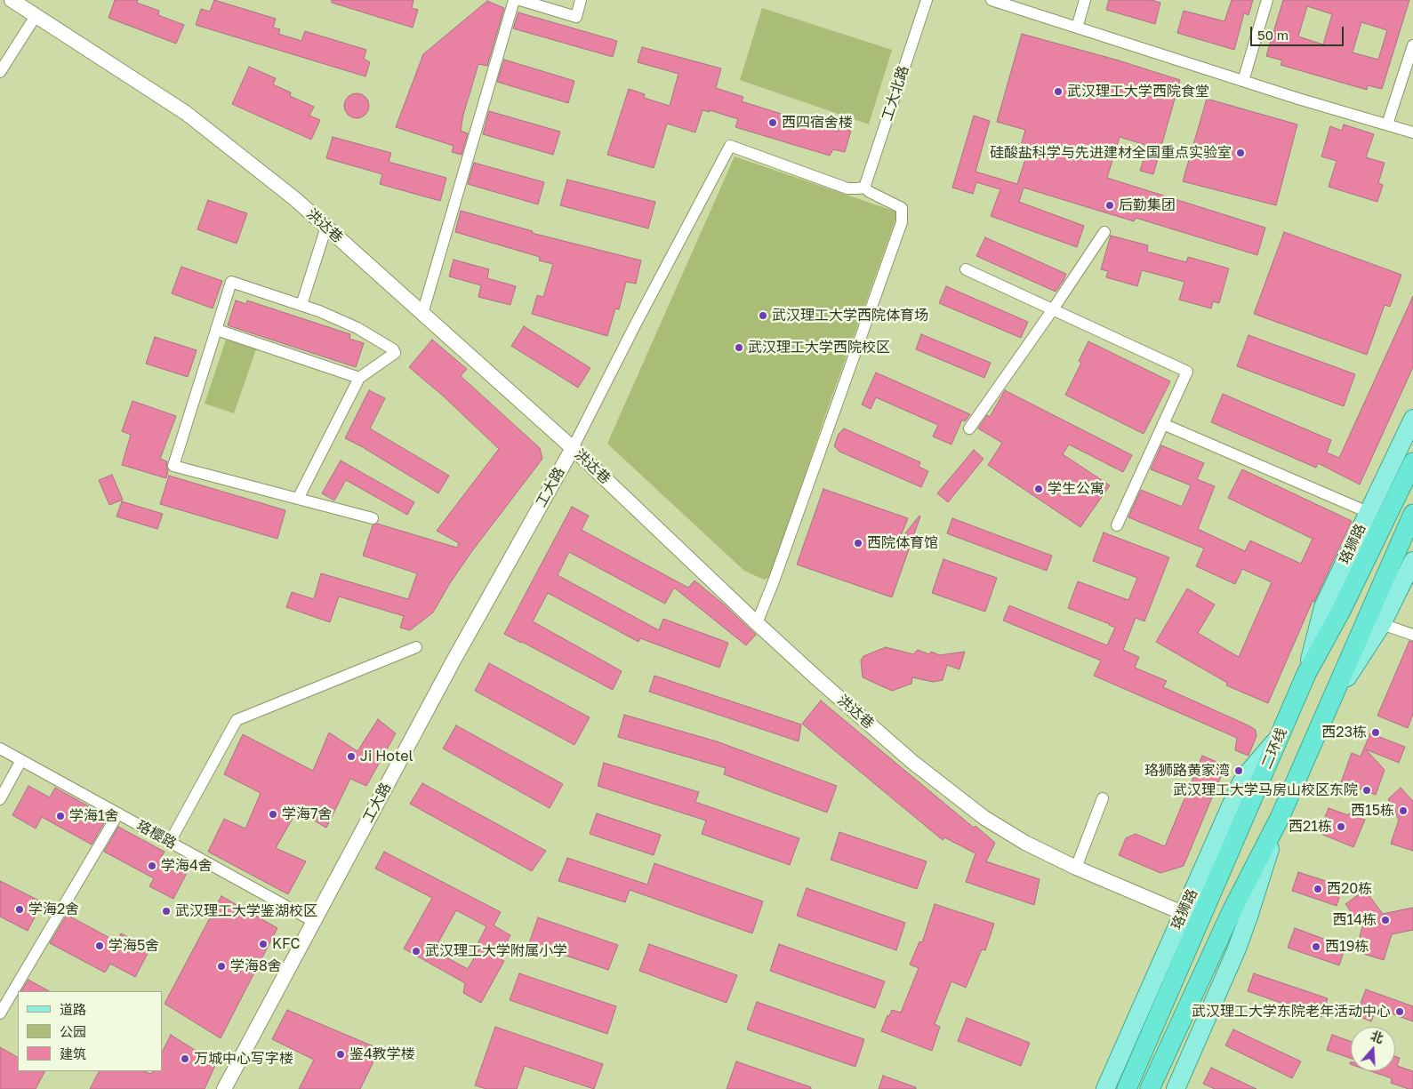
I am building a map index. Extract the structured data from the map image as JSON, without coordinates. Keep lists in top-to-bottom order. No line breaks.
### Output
{"streets":{"highway":["二环线"],"main road":["珞狮路"],"street":["工大北路","洪达巷","工大路","珞樱路"]},"crossings":[["洪达巷","工大路"],["洪达巷","珞狮路"],["工大路","珞樱路"],["珞狮路","二环线"]],"places":["武汉理工大学西院食堂","西四宿舍楼","硅酸盐科学与先进建材全国重点实验室","后勤集团","武汉理工大学西院体育场","武汉理工大学西院校区","学生公寓","西院体育馆","西23栋","Ji Hotel","珞狮路黄家湾","武汉理工大学马房山校区东院","西15栋","学海7舍","学海1舍","西21栋","学海4舍","西20栋","学海2舍","武汉理工大学鉴湖校区","西14栋","KFC","学海5舍","西19栋","武汉理工大学附属小学","学海8舍","武汉理工大学东院老年活动中心","鉴4教学楼","万城中心写字楼"],"legend":["道路","公园","建筑"],"scale_bar":"50 m","north":"top"}
